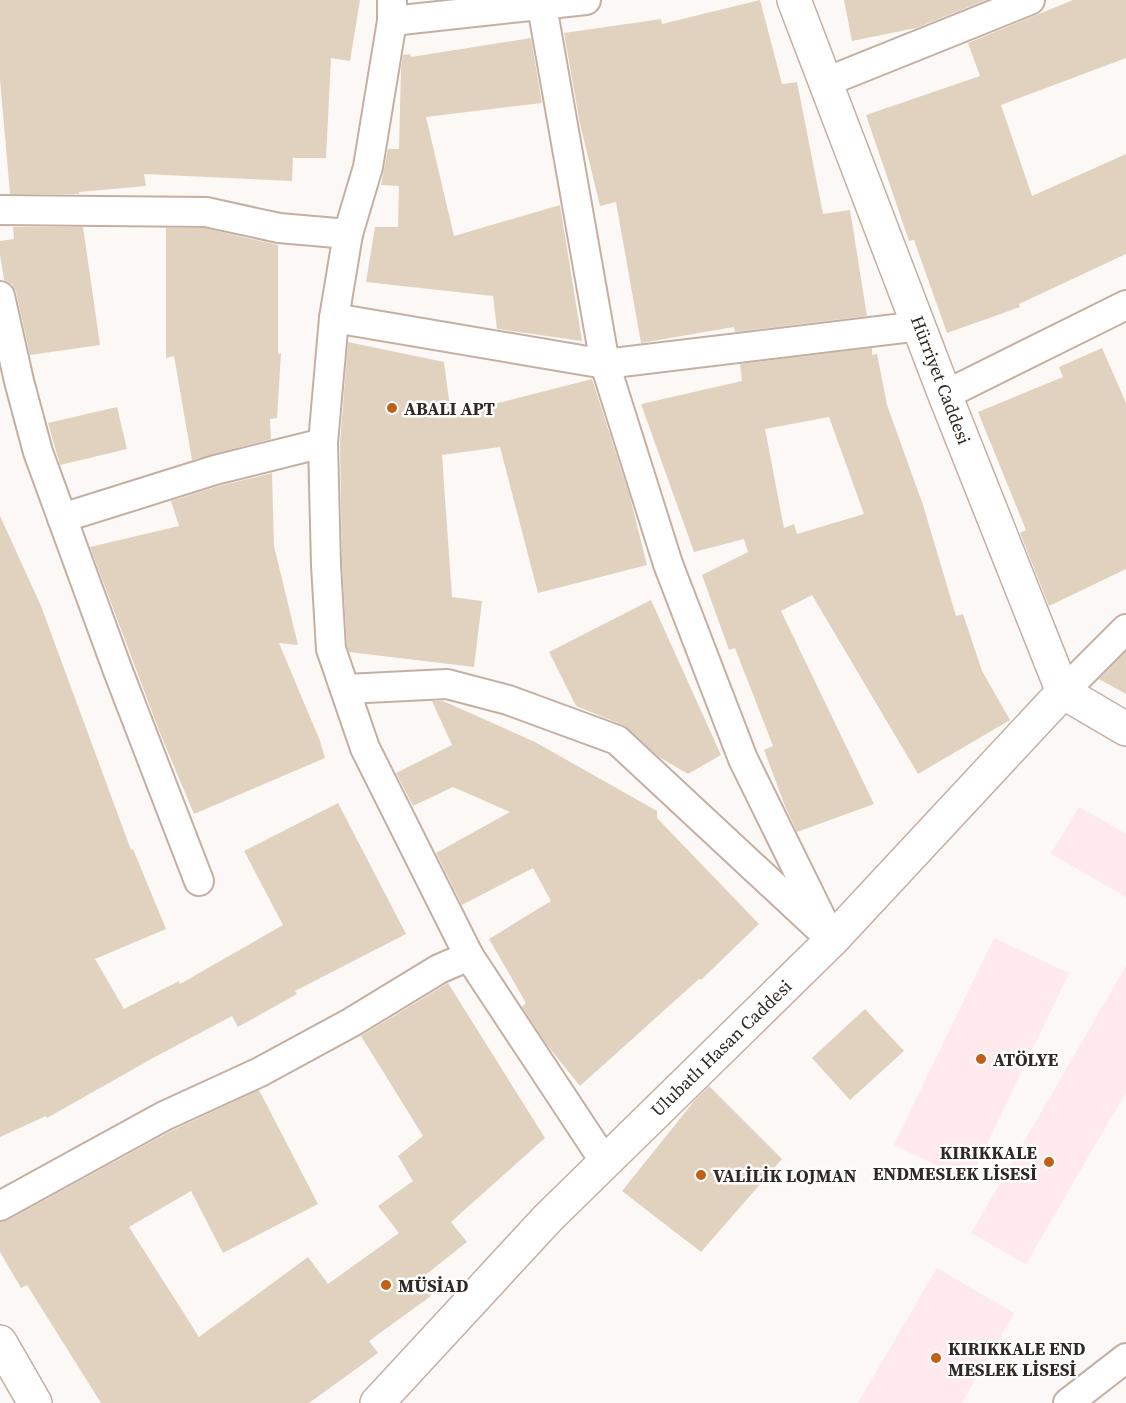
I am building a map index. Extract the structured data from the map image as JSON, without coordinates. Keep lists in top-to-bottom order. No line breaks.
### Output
{"streets":{"street":["Hürriyet Caddesi","Ulubatlı Hasan Caddesi"]},"crossings":[["Hürriyet Caddesi","Ulubatlı Hasan Caddesi"]],"places":["ABALI APT","ATÖLYE","KIRIKKALE ENDMESLEK LİSESİ","VALİLİK LOJMAN","MÜSİAD","KIRIKKALE END MESLEK LİSESİ"]}
